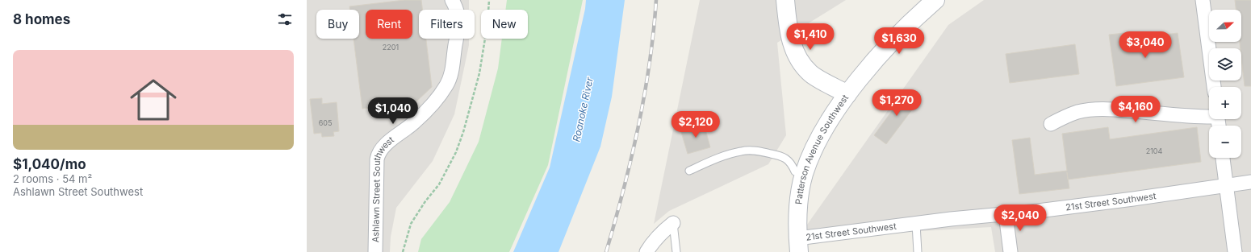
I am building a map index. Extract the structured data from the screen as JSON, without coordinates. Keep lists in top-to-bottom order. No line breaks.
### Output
{"streets":{"main road":["Patterson Avenue Southwest"],"street":["Ashlawn Street Southwest","21st Street Southwest"]},"crossings":[["Patterson Avenue Southwest","21st Street Southwest"]],"water":["Roanoke River"],"house_numbers":["2201","605","2104"],"north":"right","page":{"heading":"8 homes","map_buttons":["+","−"],"chip":["Buy","Rent","Filters","New"],"price":["$1,410","$1,630","$3,040","$1,270","$4,160","$1,040","$2,120","$2,040"],"list":[{"name":"$1,040/mo","note":"2 rooms · 54 m² · Ashlawn Street Southwest"}]}}
